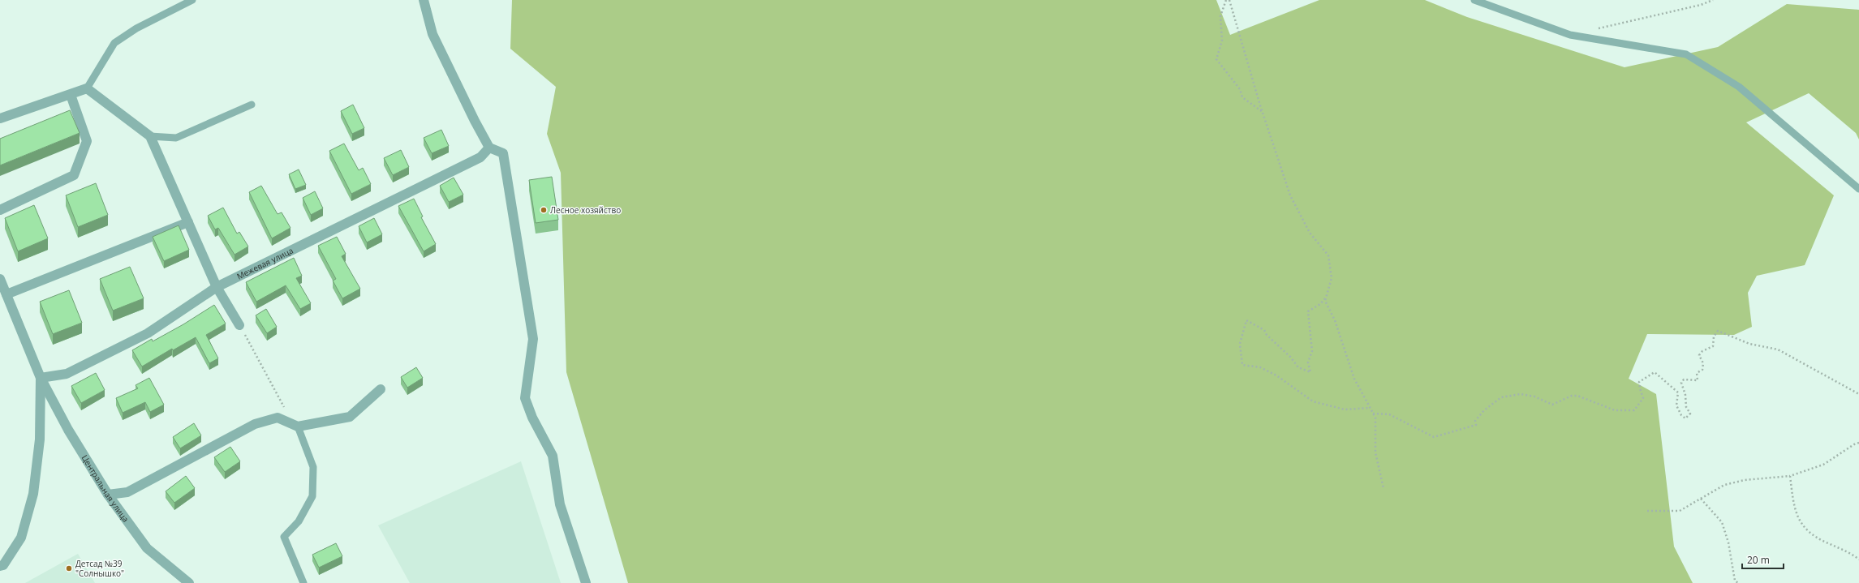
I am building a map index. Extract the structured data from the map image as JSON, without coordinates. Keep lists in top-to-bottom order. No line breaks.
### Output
{"streets":{"street":["Межевая улица","Центральная улица"]},"crossings":[["Межевая улица","Центральная улица"]],"places":["Лесное хозяйство","Детсад №39 \"Солнышко\""],"scale_bar":"20 m"}
